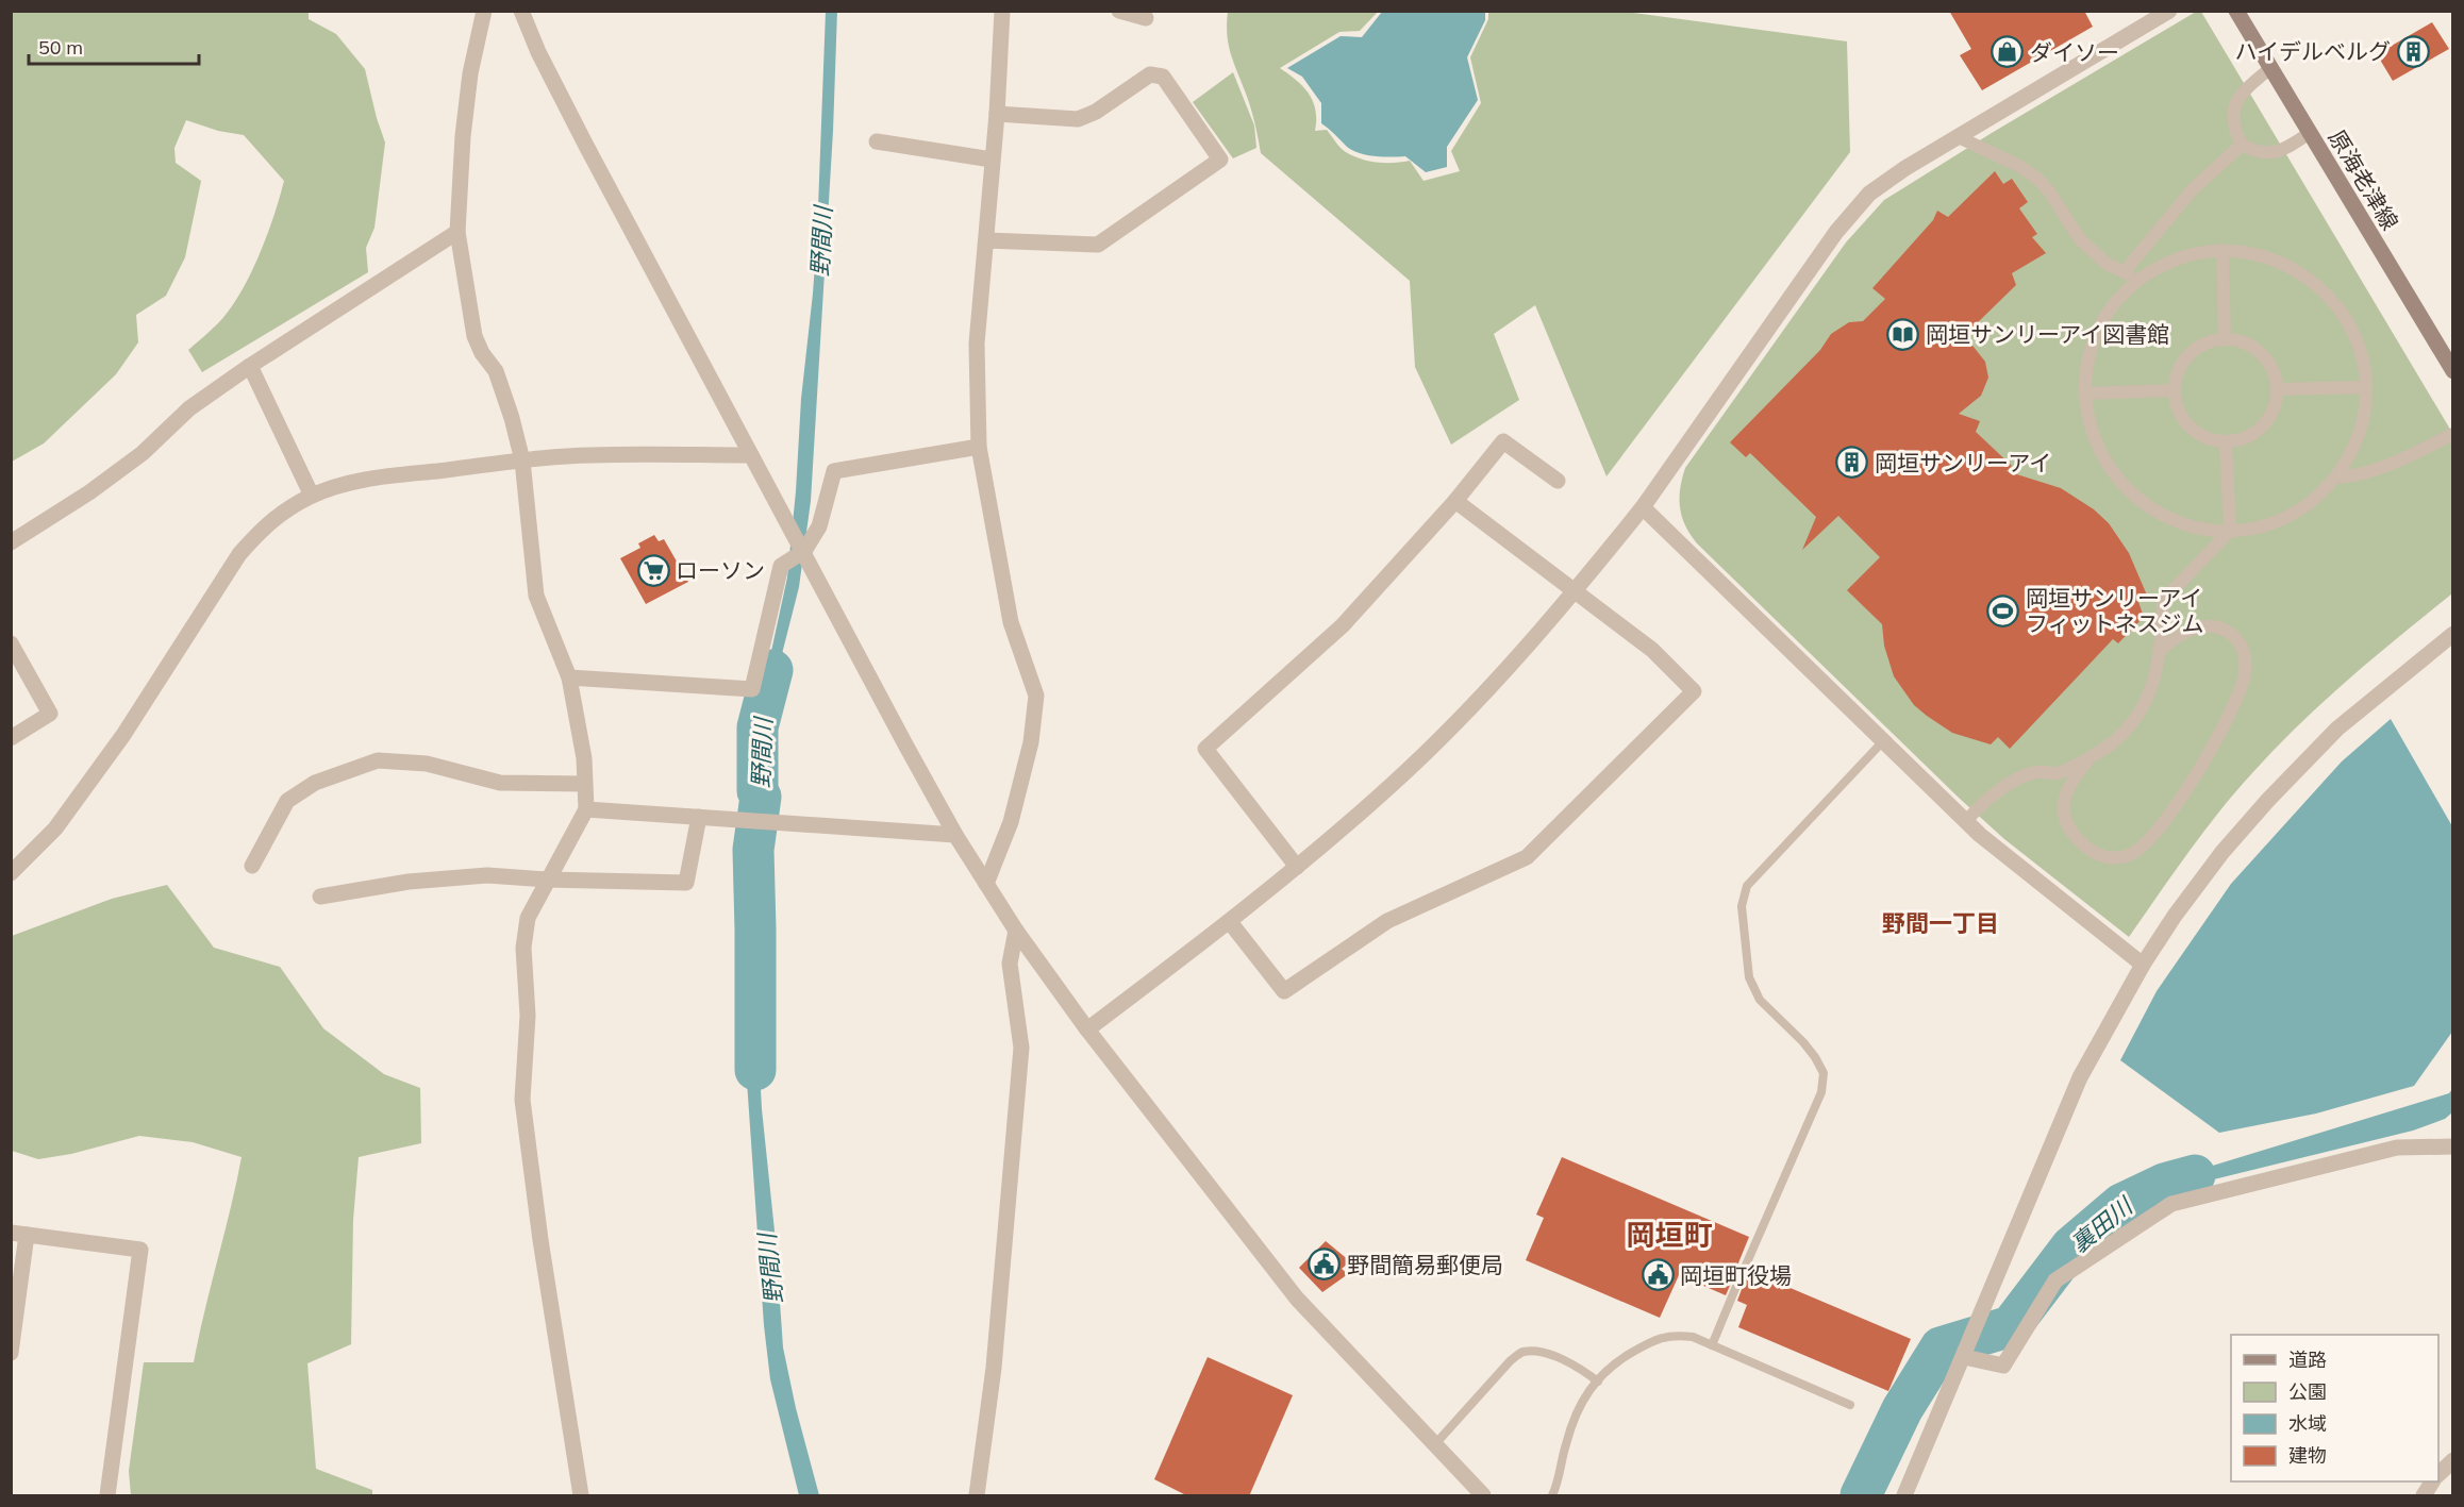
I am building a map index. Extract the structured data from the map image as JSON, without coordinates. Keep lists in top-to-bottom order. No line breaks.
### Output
{"streets":{"main road":["原海老津線"]},"districts":["野間一丁目","岡垣町"],"water":["野間川","裏田川"],"places":{"building":["ハイデルベルグ","岡垣サンリーアイ"],"shop":["ダイソー"],"library":["岡垣サンリーアイ図書館"],"supermarket":["ローソン"],"sports":["岡垣サンリーアイ フィットネスジム"],"public building":["野間簡易郵便局","岡垣町役場"]},"legend":["道路","公園","水域","建物"],"scale_bar":"50 m"}
